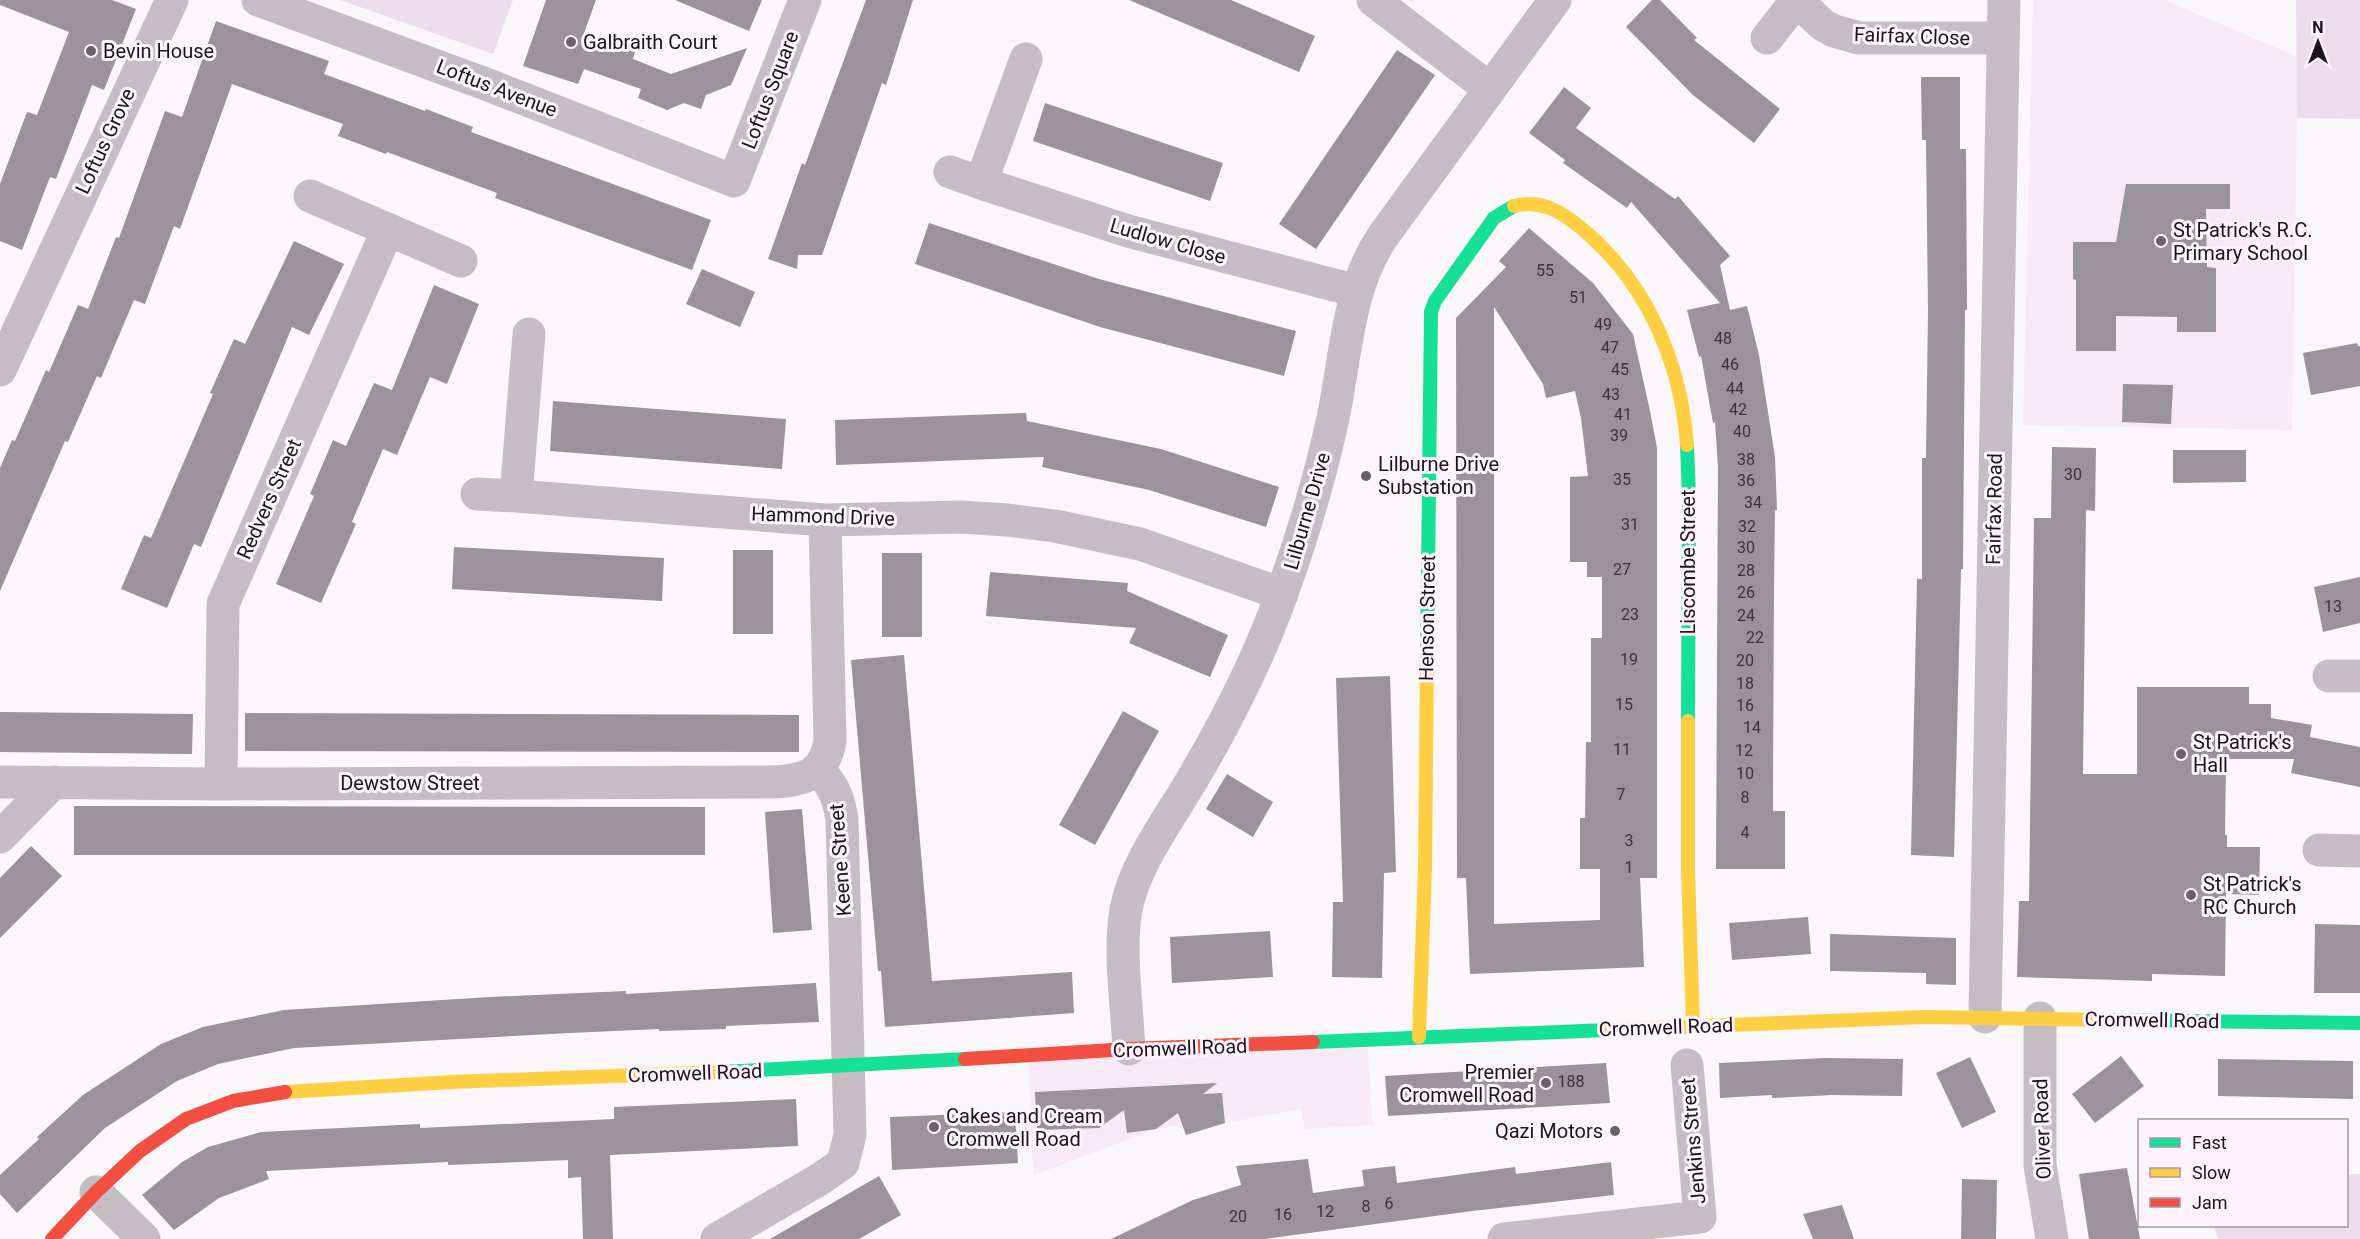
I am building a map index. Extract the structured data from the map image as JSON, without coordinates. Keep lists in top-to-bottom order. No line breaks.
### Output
{"streets":{"street":["Fairfax Close","Loftus Avenue","Loftus Square","Loftus Grove","Ludlow Close","Redvers Street","Fairfax Road","Lilburne Drive","Hammond Drive","Liscombe Street","Henson Street","Dewstow Street","Keene Street","Cromwell Road","Oliver Road","Jenkins Street"]},"crossings":[["Fairfax Close","Fairfax Road"],["Loftus Avenue","Loftus Square"],["Ludlow Close","Lilburne Drive"],["Redvers Street","Dewstow Street"],["Fairfax Road","Cromwell Road"],["Lilburne Drive","Hammond Drive"],["Lilburne Drive","Cromwell Road"],["Liscombe Street","Henson Street"],["Liscombe Street","Cromwell Road"],["Henson Street","Cromwell Road"],["Dewstow Street","Keene Street"],["Keene Street","Cromwell Road"],["Cromwell Road","Oliver Road"]],"places":["Galbraith Court","Bevin House","St Patrick's R.C. Primary School","Lilburne Drive Substation","St Patrick's Hall","St Patrick's RC Church","Premier Cromwell Road","Cakes and Cream Cromwell Road","Qazi Motors"],"house_numbers":["55","51","49","48","47","46","45","44","43","42","41","40","39","38","30","35","36","34","31","32","30","27","28","26","13","23","24","22","19","20","18","15","16","14","11","12","10","7","8","4","3","1","188","6","8","12","16","20"],"legend":["Fast","Slow","Jam"],"north":"top"}
